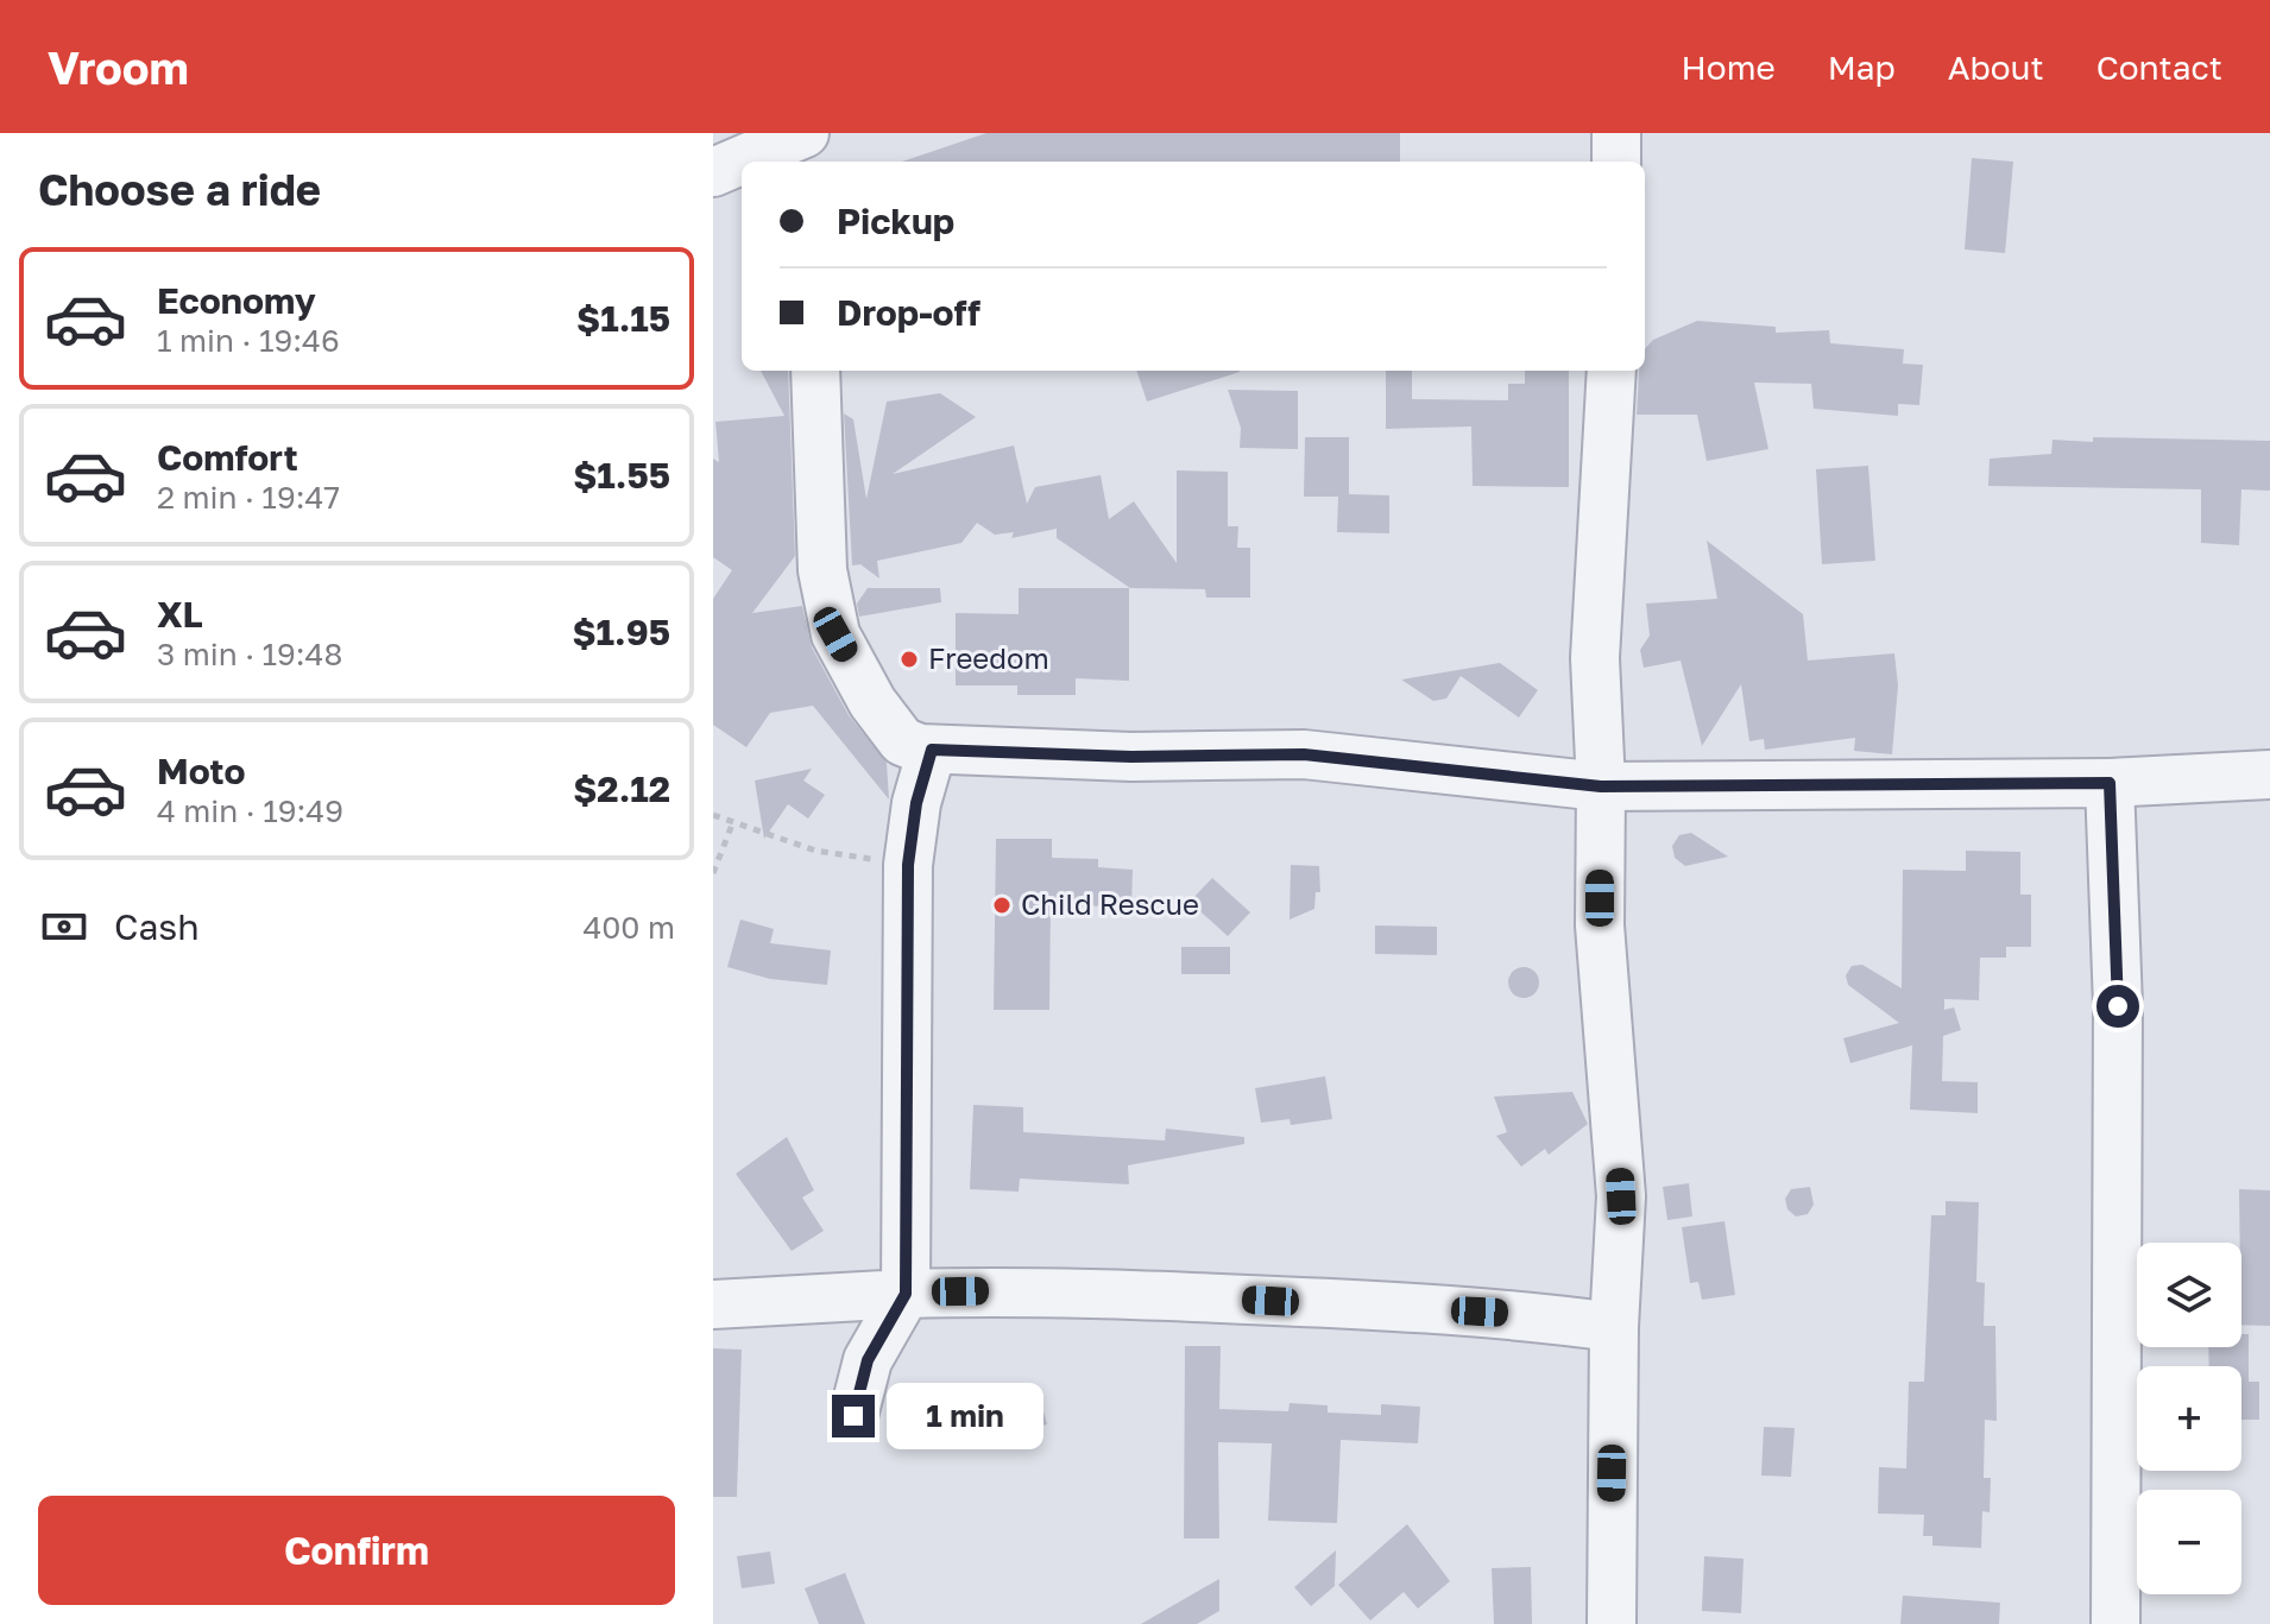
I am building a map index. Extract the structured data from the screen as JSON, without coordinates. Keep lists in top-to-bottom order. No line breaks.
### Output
{"places":["Freedom","Child Rescue"],"page":{"header":"Vroom","nav":["Home","Map","About","Contact"],"heading":"Choose a ride","banner":["Pickup","Drop-off"],"list":[{"name":"Economy","note":"1 min · 19:46","value":"$1.15"},{"name":"Comfort","note":"2 min · 19:47","value":"$1.55"},{"name":"XL","note":"3 min · 19:48","value":"$1.95"},{"name":"Moto","note":"4 min · 19:49","value":"$2.12"}],"pay":["Cash","400 m"],"map_buttons":["+","−"],"bubble":"1 min","buttons":"Confirm"}}
